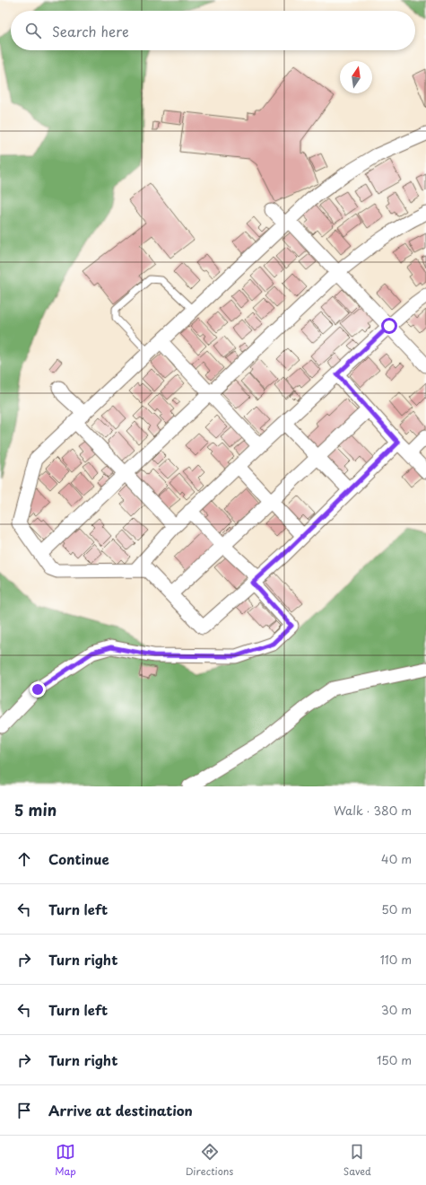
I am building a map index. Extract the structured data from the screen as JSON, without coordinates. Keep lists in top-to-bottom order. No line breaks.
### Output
{"north":"top","page":{"search":"Search here","heading":["5 min","Walk · 380 m"],"list":[["Continue","40 m"],["Turn left","50 m"],["Turn right","110 m"],["Turn left","30 m"],["Turn right","150 m"],"Arrive at destination"],"nav":["Map","Directions","Saved"]}}
